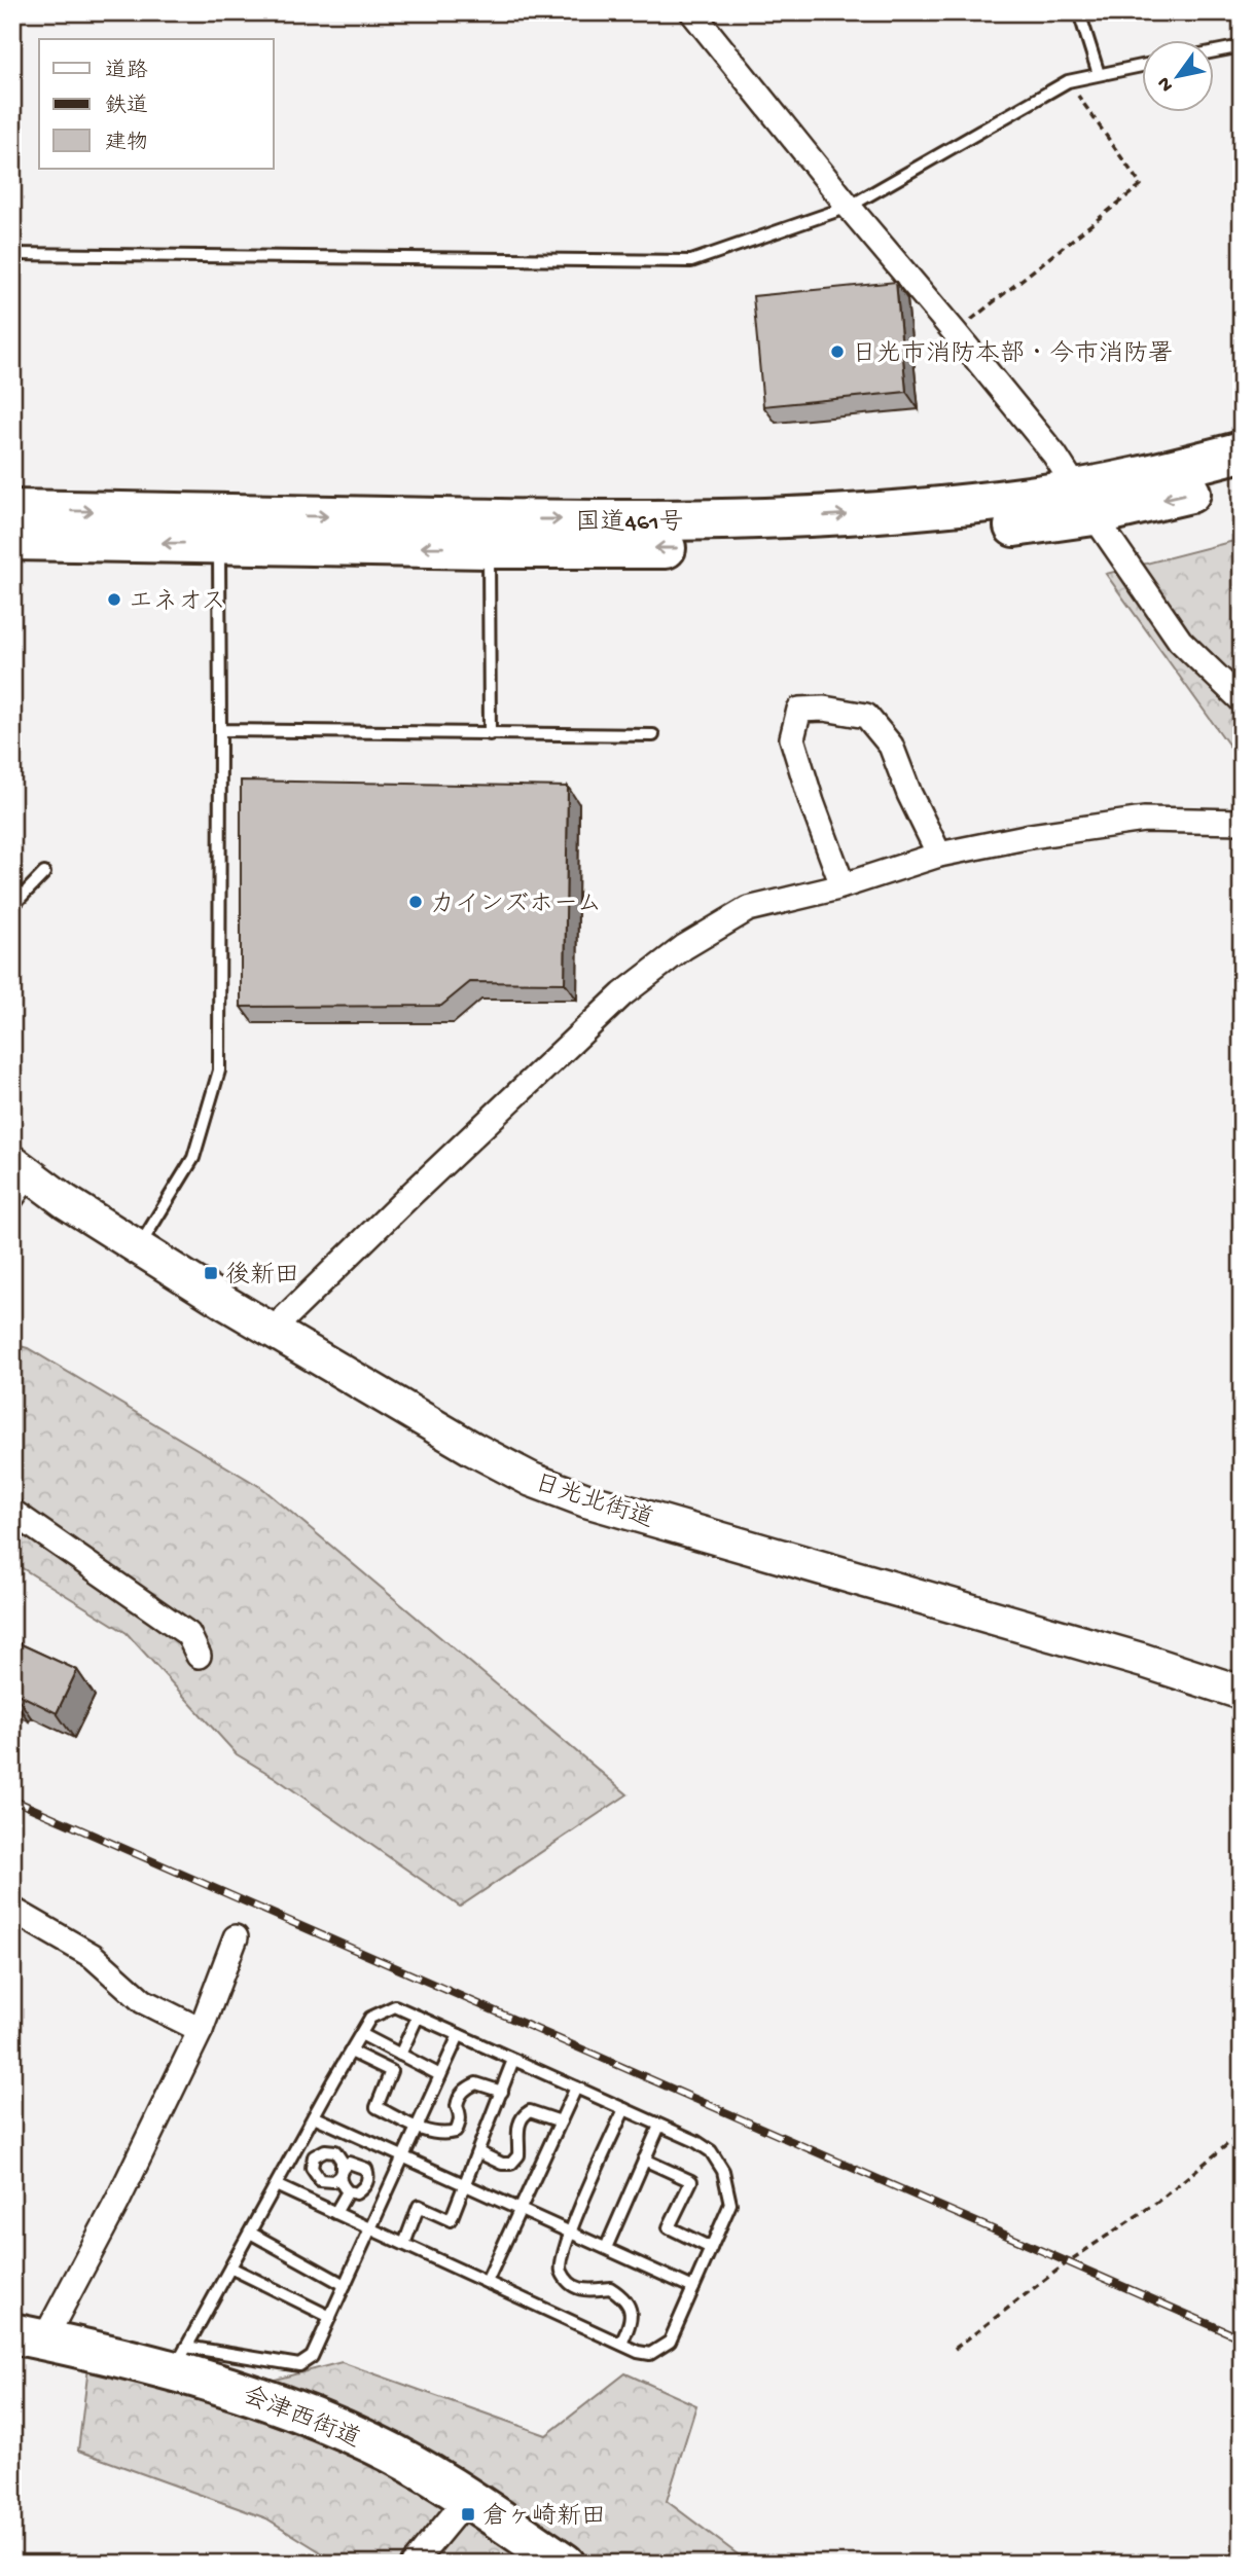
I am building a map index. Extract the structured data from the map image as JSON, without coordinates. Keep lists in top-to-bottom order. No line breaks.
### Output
{"streets":{"highway":["国道461号","会津西街道"],"street":["日光北街道"]},"places":{"other":["日光市消防本部・今市消防署","エネオス","カインズホーム"],"transit":["後新田","倉ヶ崎新田"]},"legend":["道路","鉄道","建物"],"north":"bottom left"}
